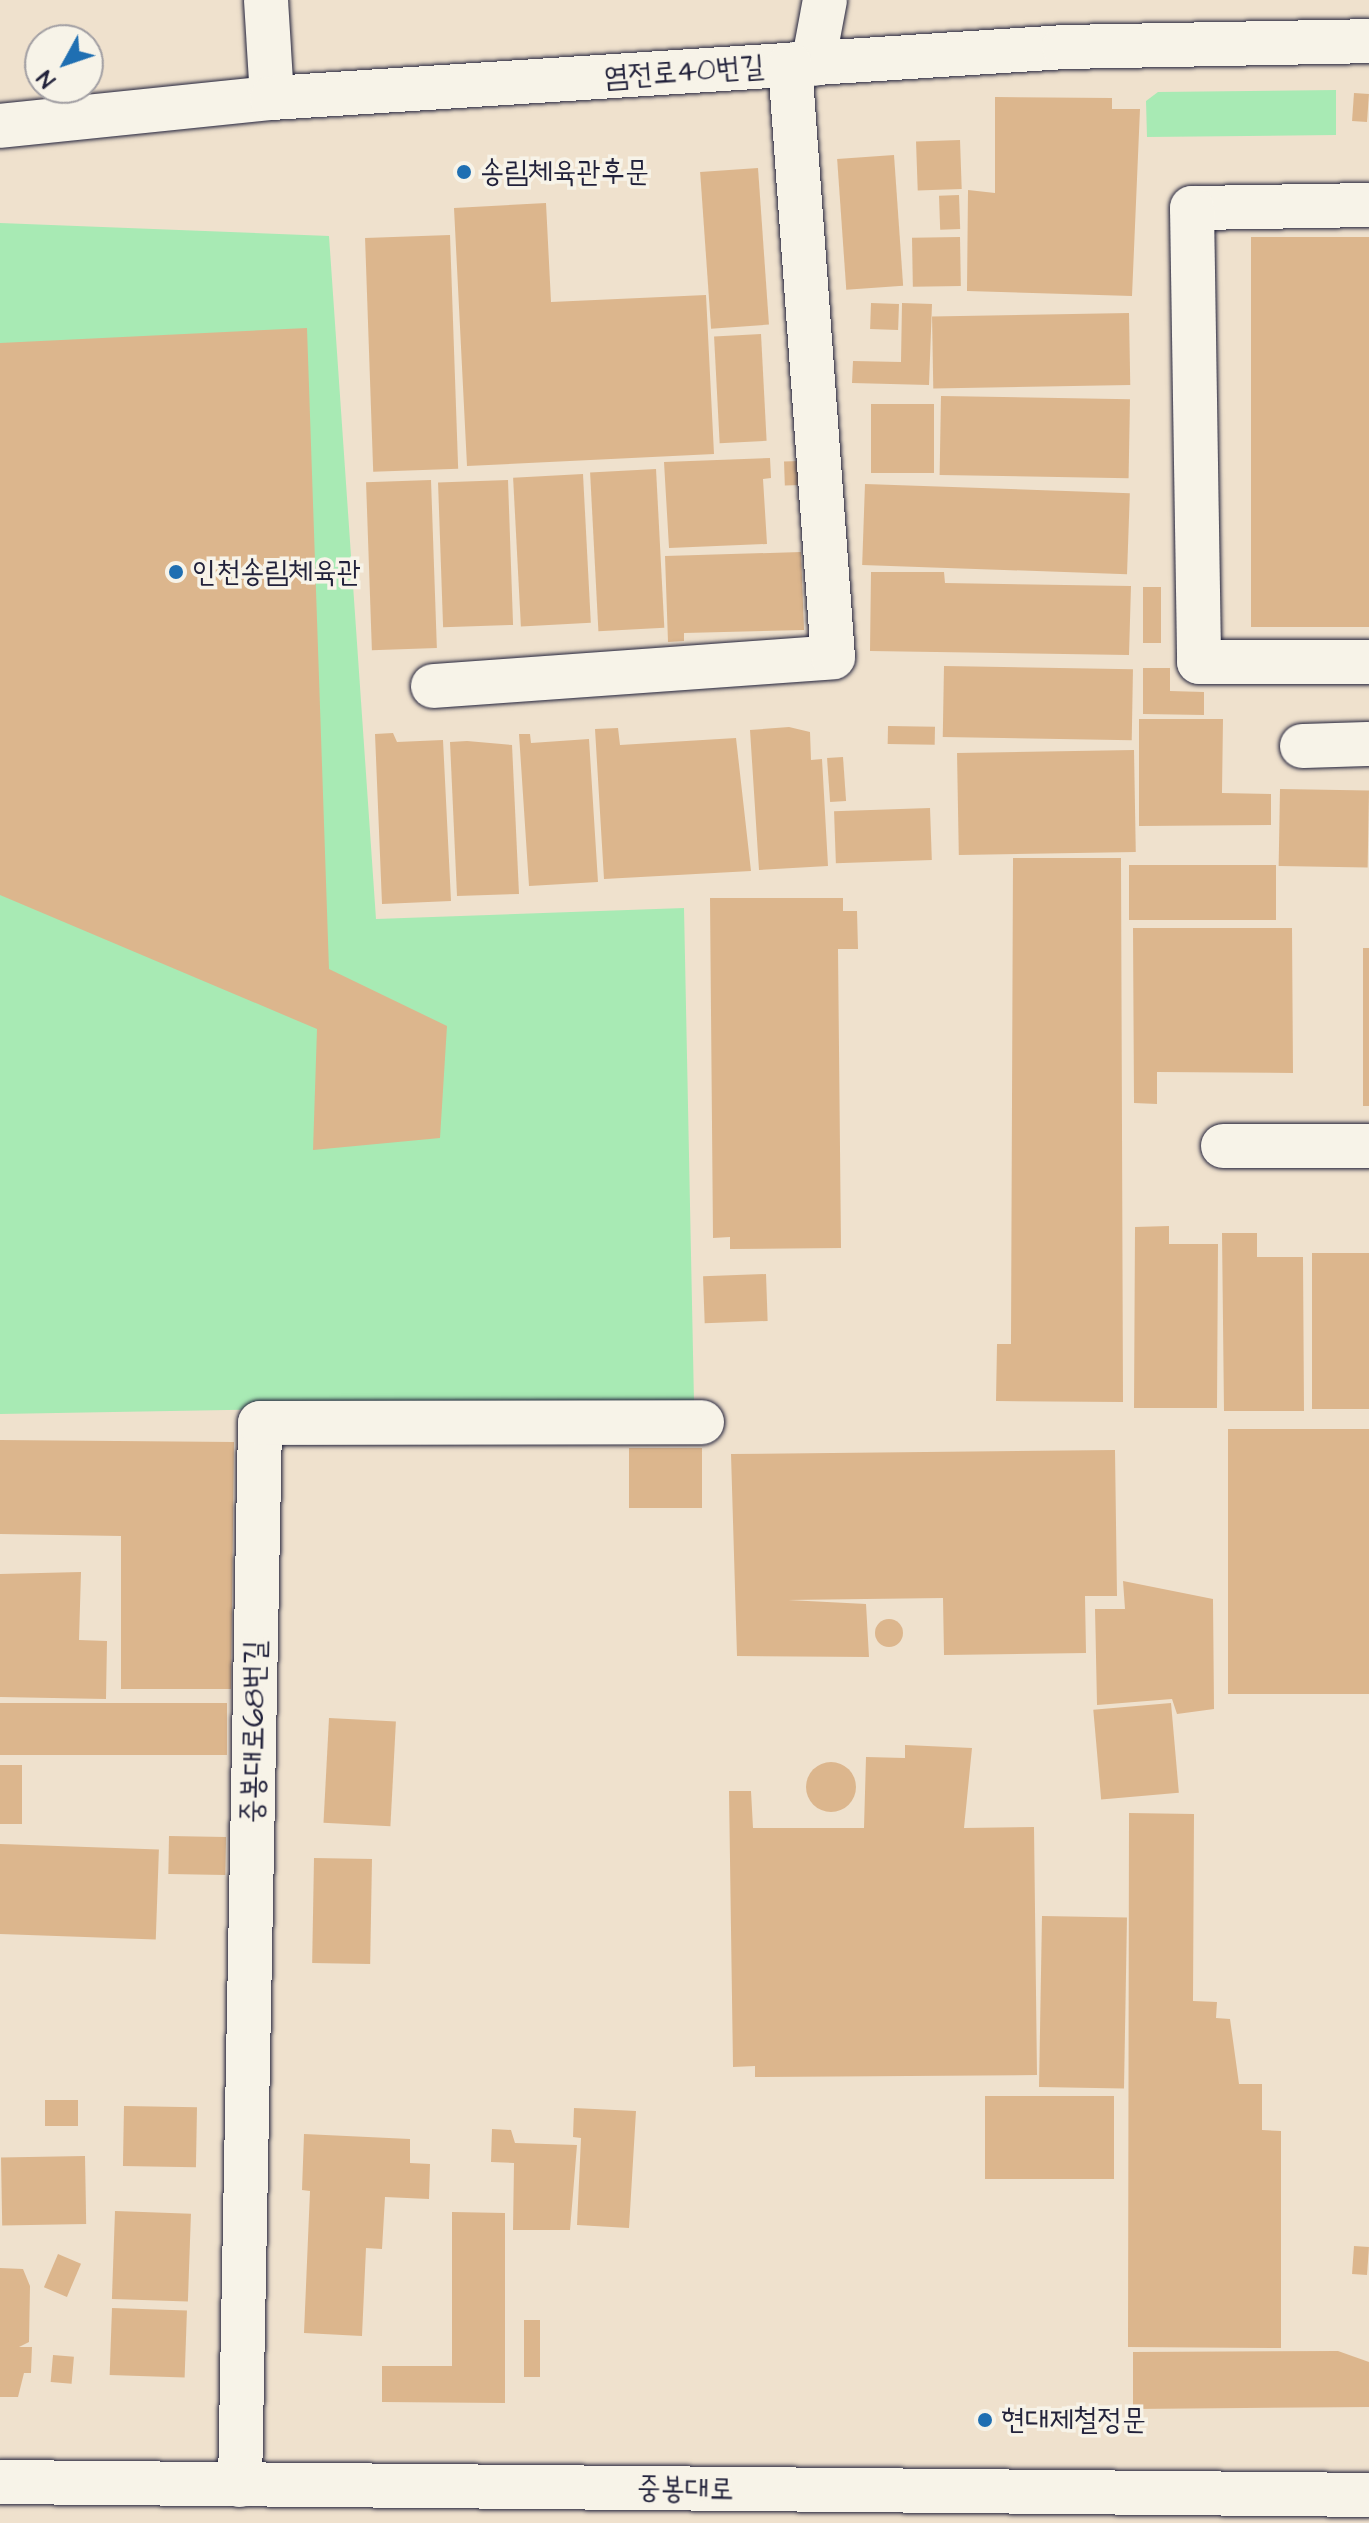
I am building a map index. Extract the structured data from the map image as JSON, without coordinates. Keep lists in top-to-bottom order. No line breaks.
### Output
{"streets":{"street":["염전로40번길","중봉대로68번길","중봉대로"]},"crossings":[["중봉대로68번길","중봉대로"]],"places":["송림체육관후문","인천송림체육관","현대제철정문"],"north":"bottom left"}
